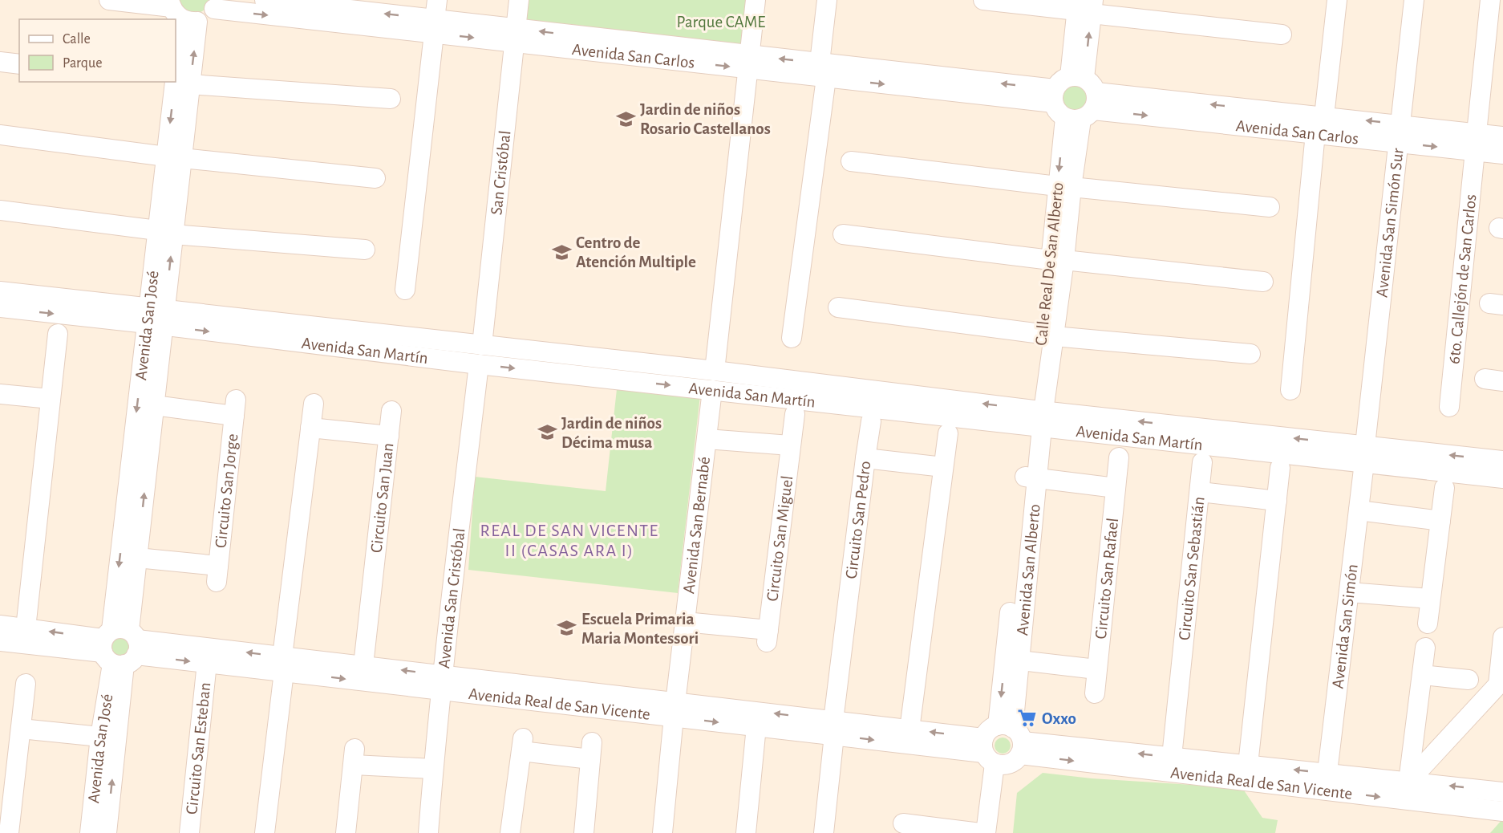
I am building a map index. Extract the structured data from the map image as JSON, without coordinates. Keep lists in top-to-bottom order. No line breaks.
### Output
{"streets":{"street":["Avenida San Carlos","San Cristóbal","Avenida San Simón Sur","Calle Real De San Alberto","6to. Callejón de San Carlos","Avenida San José","Avenida San Martín","Circuito San Jorge","Circuito San Juan","Circuito San Pedro","Avenida San Bernabé","Circuito San Miguel","Avenida San Alberto","Circuito San Sebastián","Circuito San Rafael","Avenida San Cristóbal","Avenida San Simón","Avenida Real de San Vicente","Circuito San Esteban"]},"crossings":[["Avenida San Carlos","San Cristóbal"],["Avenida San Carlos","Avenida San Simón Sur"],["Avenida San Carlos","Calle Real De San Alberto"],["Avenida San Carlos","6to. Callejón de San Carlos"],["Avenida San Carlos","Avenida San Bernabé"],["San Cristóbal","Avenida San Martín"],["Avenida San Simón Sur","Avenida San Martín"],["Avenida San Simón Sur","Avenida San Simón"],["Calle Real De San Alberto","Avenida San Martín"],["Calle Real De San Alberto","Avenida San Alberto"],["Avenida San José","Avenida San Martín"],["Avenida San José","Circuito San Jorge"],["Avenida San José","Avenida Real de San Vicente"],["Avenida San Martín","Avenida San Bernabé"],["Avenida San Martín","Avenida San Alberto"],["Avenida San Martín","Avenida San Cristóbal"],["Avenida San Martín","Avenida San Simón"],["Circuito San Juan","Avenida Real de San Vicente"],["Circuito San Pedro","Avenida Real de San Vicente"],["Avenida San Bernabé","Circuito San Miguel"],["Avenida San Bernabé","Avenida Real de San Vicente"],["Avenida San Alberto","Avenida Real de San Vicente"],["Circuito San Sebastián","Avenida Real de San Vicente"],["Avenida San Cristóbal","Avenida Real de San Vicente"],["Avenida San Simón","Avenida Real de San Vicente"],["Avenida Real de San Vicente","Circuito San Esteban"]],"districts":["REAL DE SAN VICENTE II (CASAS ARA I)"],"parks":["Parque CAME"],"places":{"school or university":["Jardin de niños Rosario Castellanos","Centro de Atención Multiple","Jardin de niños Décima musa","Escuela Primaria Maria Montessori"],"supermarket":["Oxxo"]},"legend":["Calle","Parque"]}
